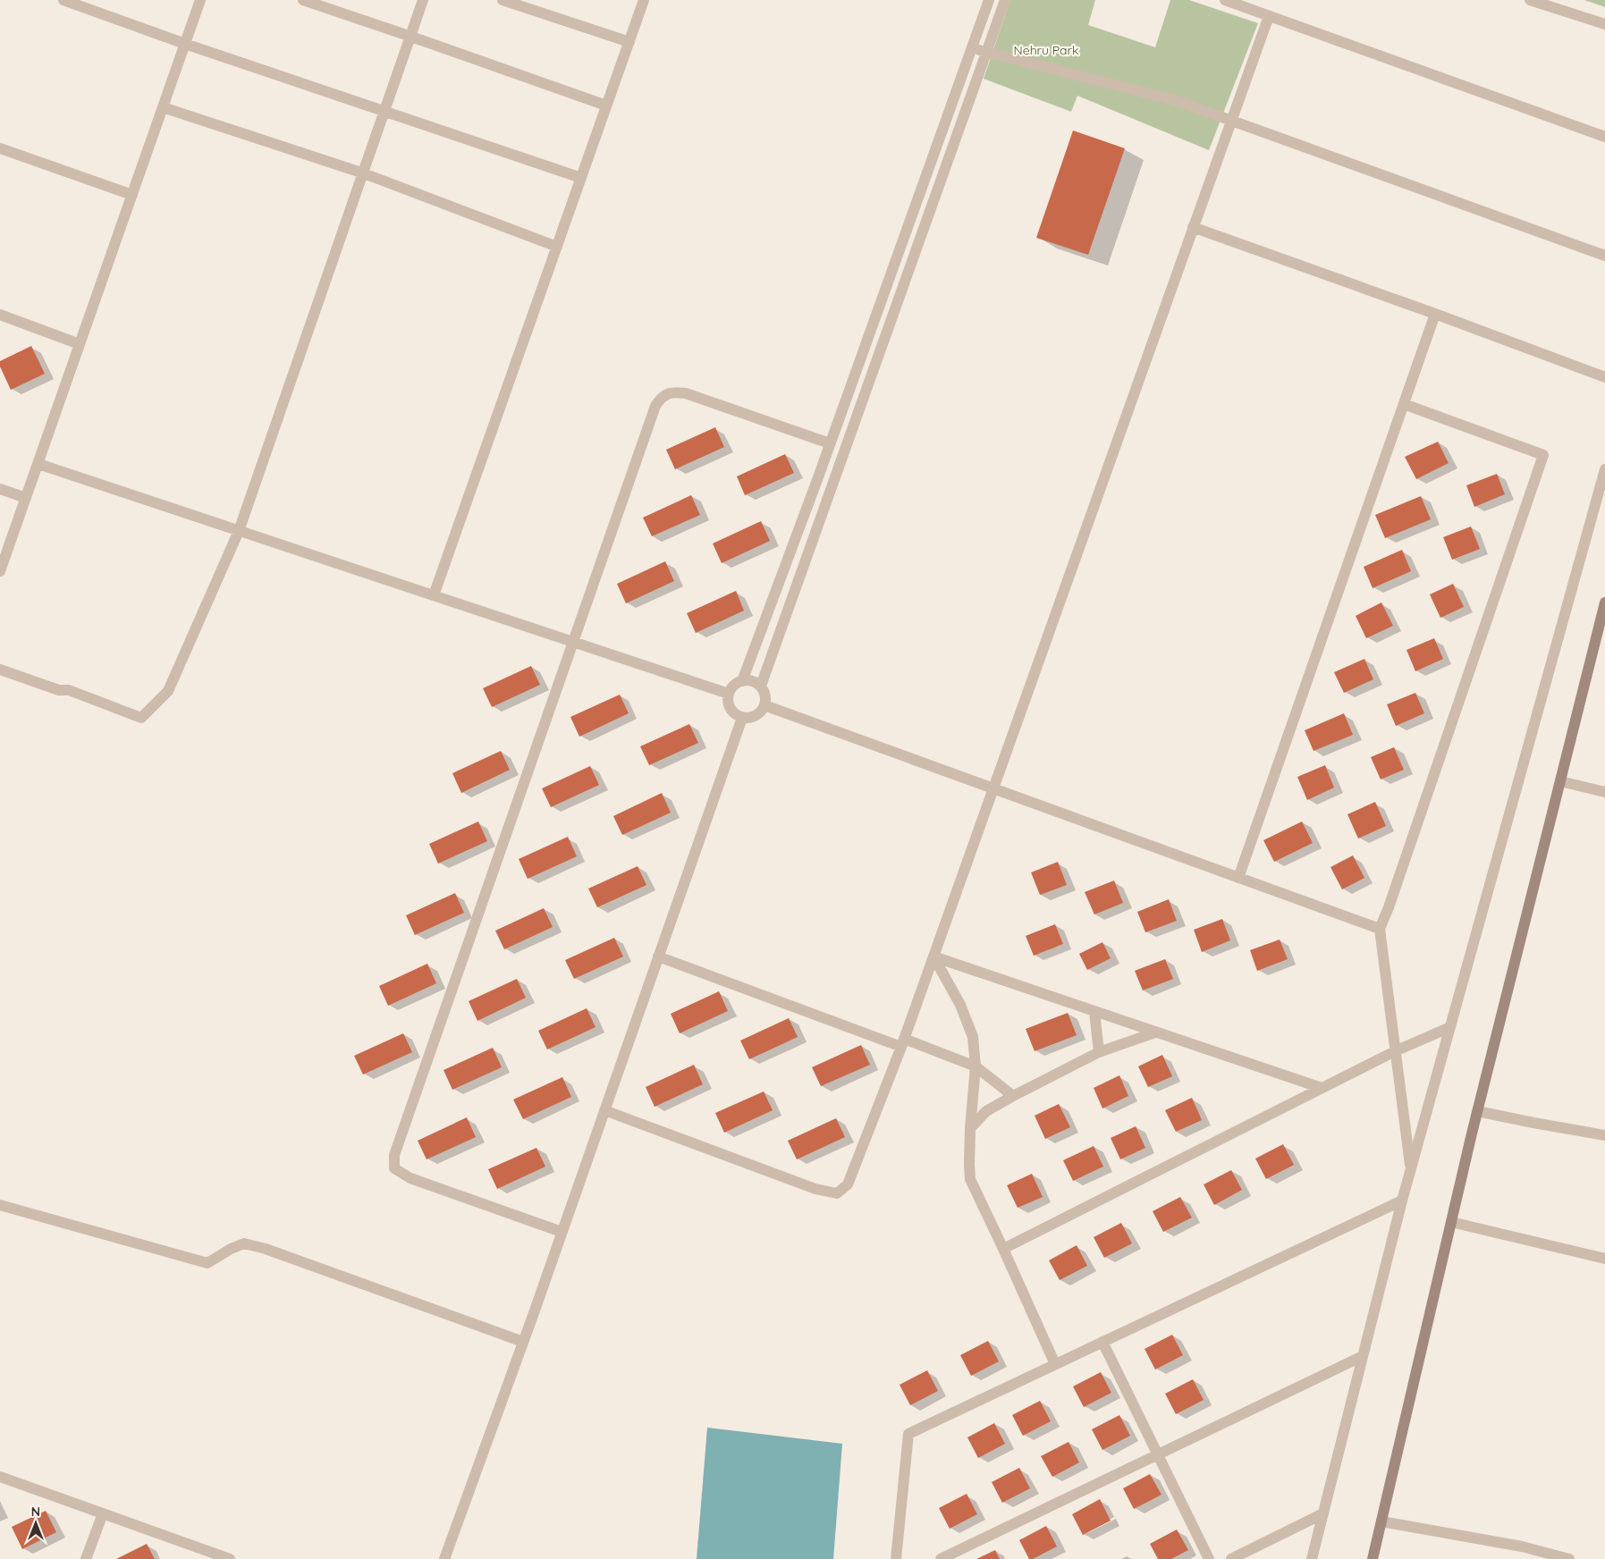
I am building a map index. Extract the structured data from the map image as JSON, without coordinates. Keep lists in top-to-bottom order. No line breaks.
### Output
{"parks":["Nehru Park"],"north":"top"}
